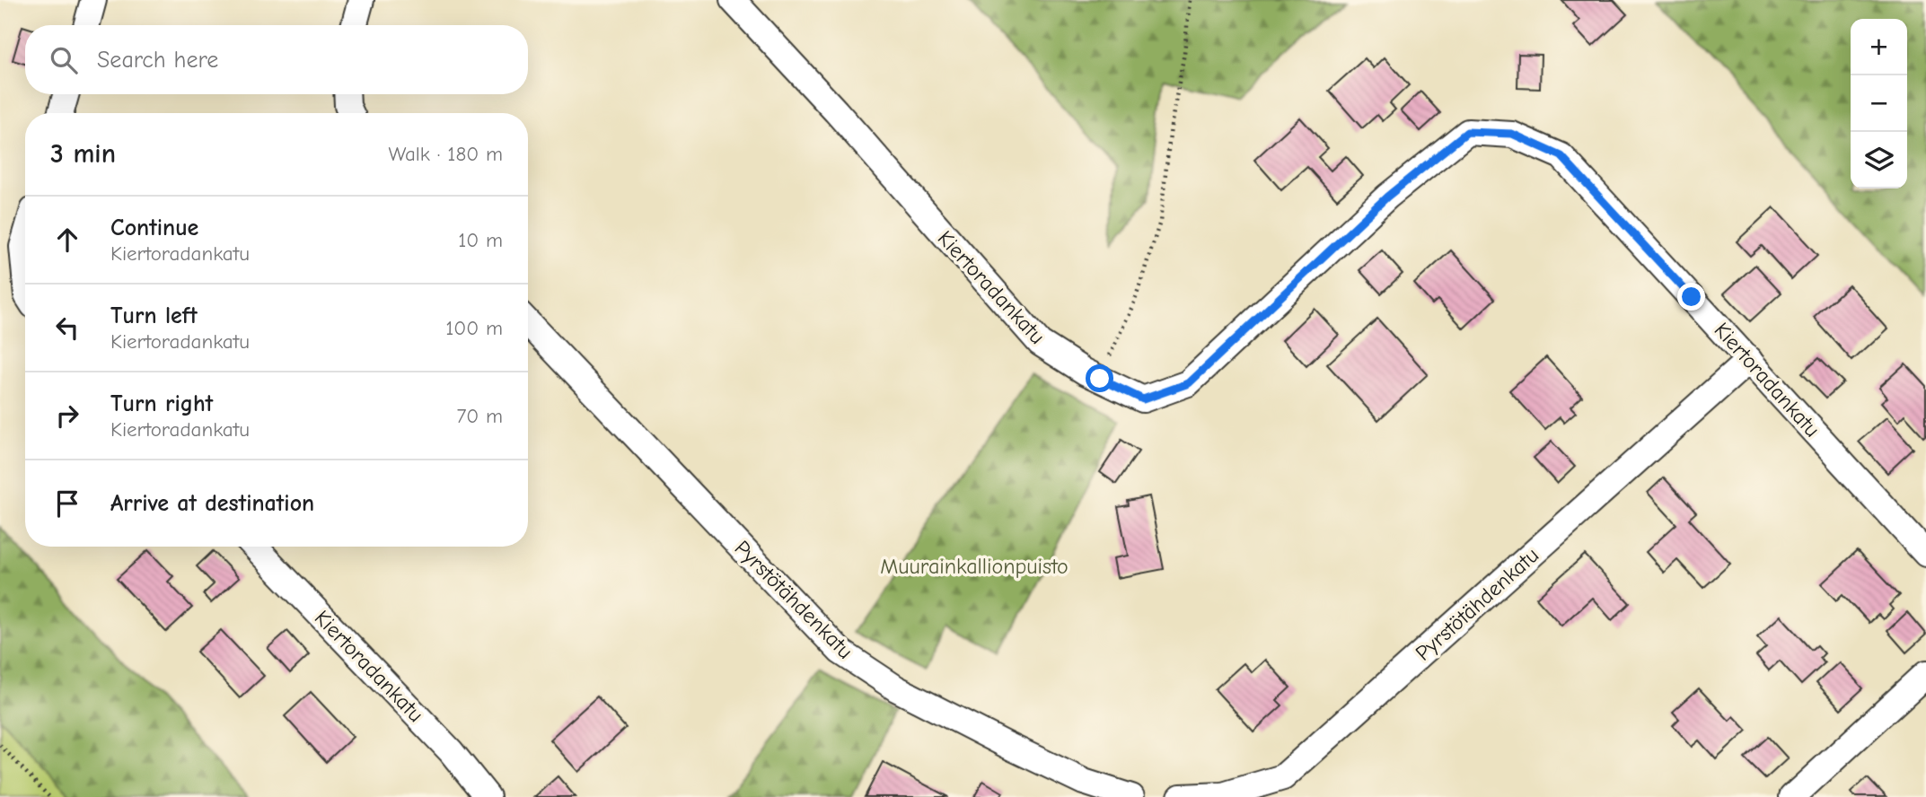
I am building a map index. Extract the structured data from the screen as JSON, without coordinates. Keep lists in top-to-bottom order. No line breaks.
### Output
{"streets":{"street":["Kiertoradankatu","Pyrstötähdenkatu"]},"crossings":[["Kiertoradankatu","Pyrstötähdenkatu"]],"parks":["Muurainkallionpuisto"],"page":{"map_buttons":["+","−"],"search":"Search here","heading":["3 min","Walk · 180 m"],"list":[["Continue","Kiertoradankatu","10 m"],["Turn left","Kiertoradankatu","100 m"],["Turn right","Kiertoradankatu","70 m"],"Arrive at destination"]}}
